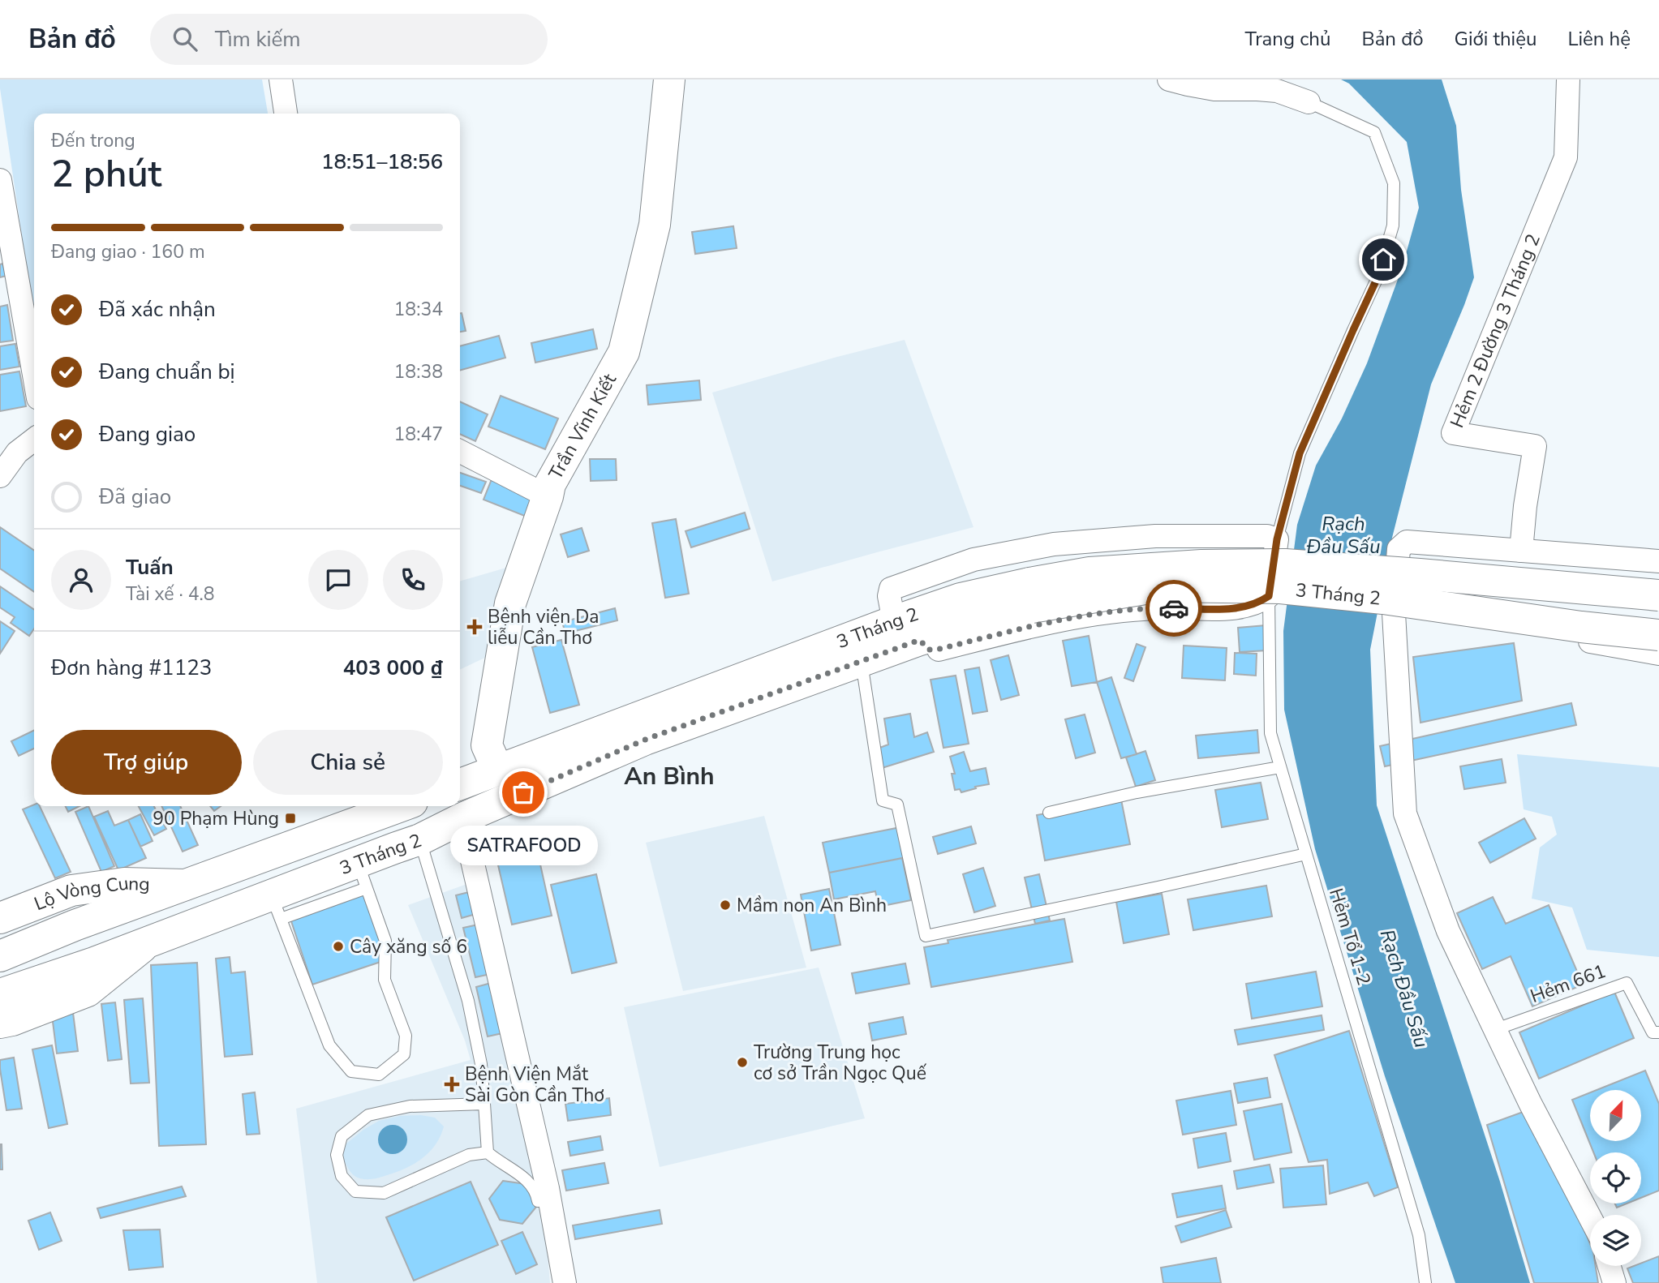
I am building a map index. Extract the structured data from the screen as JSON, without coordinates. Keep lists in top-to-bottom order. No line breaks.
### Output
{"streets":{"main road":["Trần Vĩnh Kiết","3 Tháng 2","Lộ Vòng Cung"],"street":["Hẻm 2 Đường 3 Tháng 2"],"lane":["Hẻm Tổ 1-2","Hẻm 661"]},"crossings":[["Trần Vĩnh Kiết","3 Tháng 2"],["3 Tháng 2","Lộ Vòng Cung"]],"districts":["An Bình"],"water":["Rạch Đầu Sấu"],"places":{"health":["Bệnh viện Da liễu Cần Thơ","Bệnh Viện Mắt Sài Gòn Cần Thơ"],"other":["SATRAFOOD","Mầm non An Bình","Cây xăng số 6","Trường Trung học cơ sở Trần Ngọc Quế"],"transit":["90 Phạm Hùng"]},"north":"top right","page":{"header":"Bản đồ","search":"Tìm kiếm","nav":["Trang chủ","Bản đồ","Giới thiệu","Liên hệ"],"heading":["2 phút","Đến trong","18:51–18:56"],"panel":["Tuấn","Tài xế · 4.8","Đơn hàng #1123","403 000 ₫"],"bar":"Đang giao · 160 m","list":[["Đã xác nhận","18:34"],["Đang chuẩn bị","18:38"],["Đang giao","18:47"],"Đã giao"],"buttons":["Trợ giúp","Chia sẻ"],"bubble":"SATRAFOOD"}}
